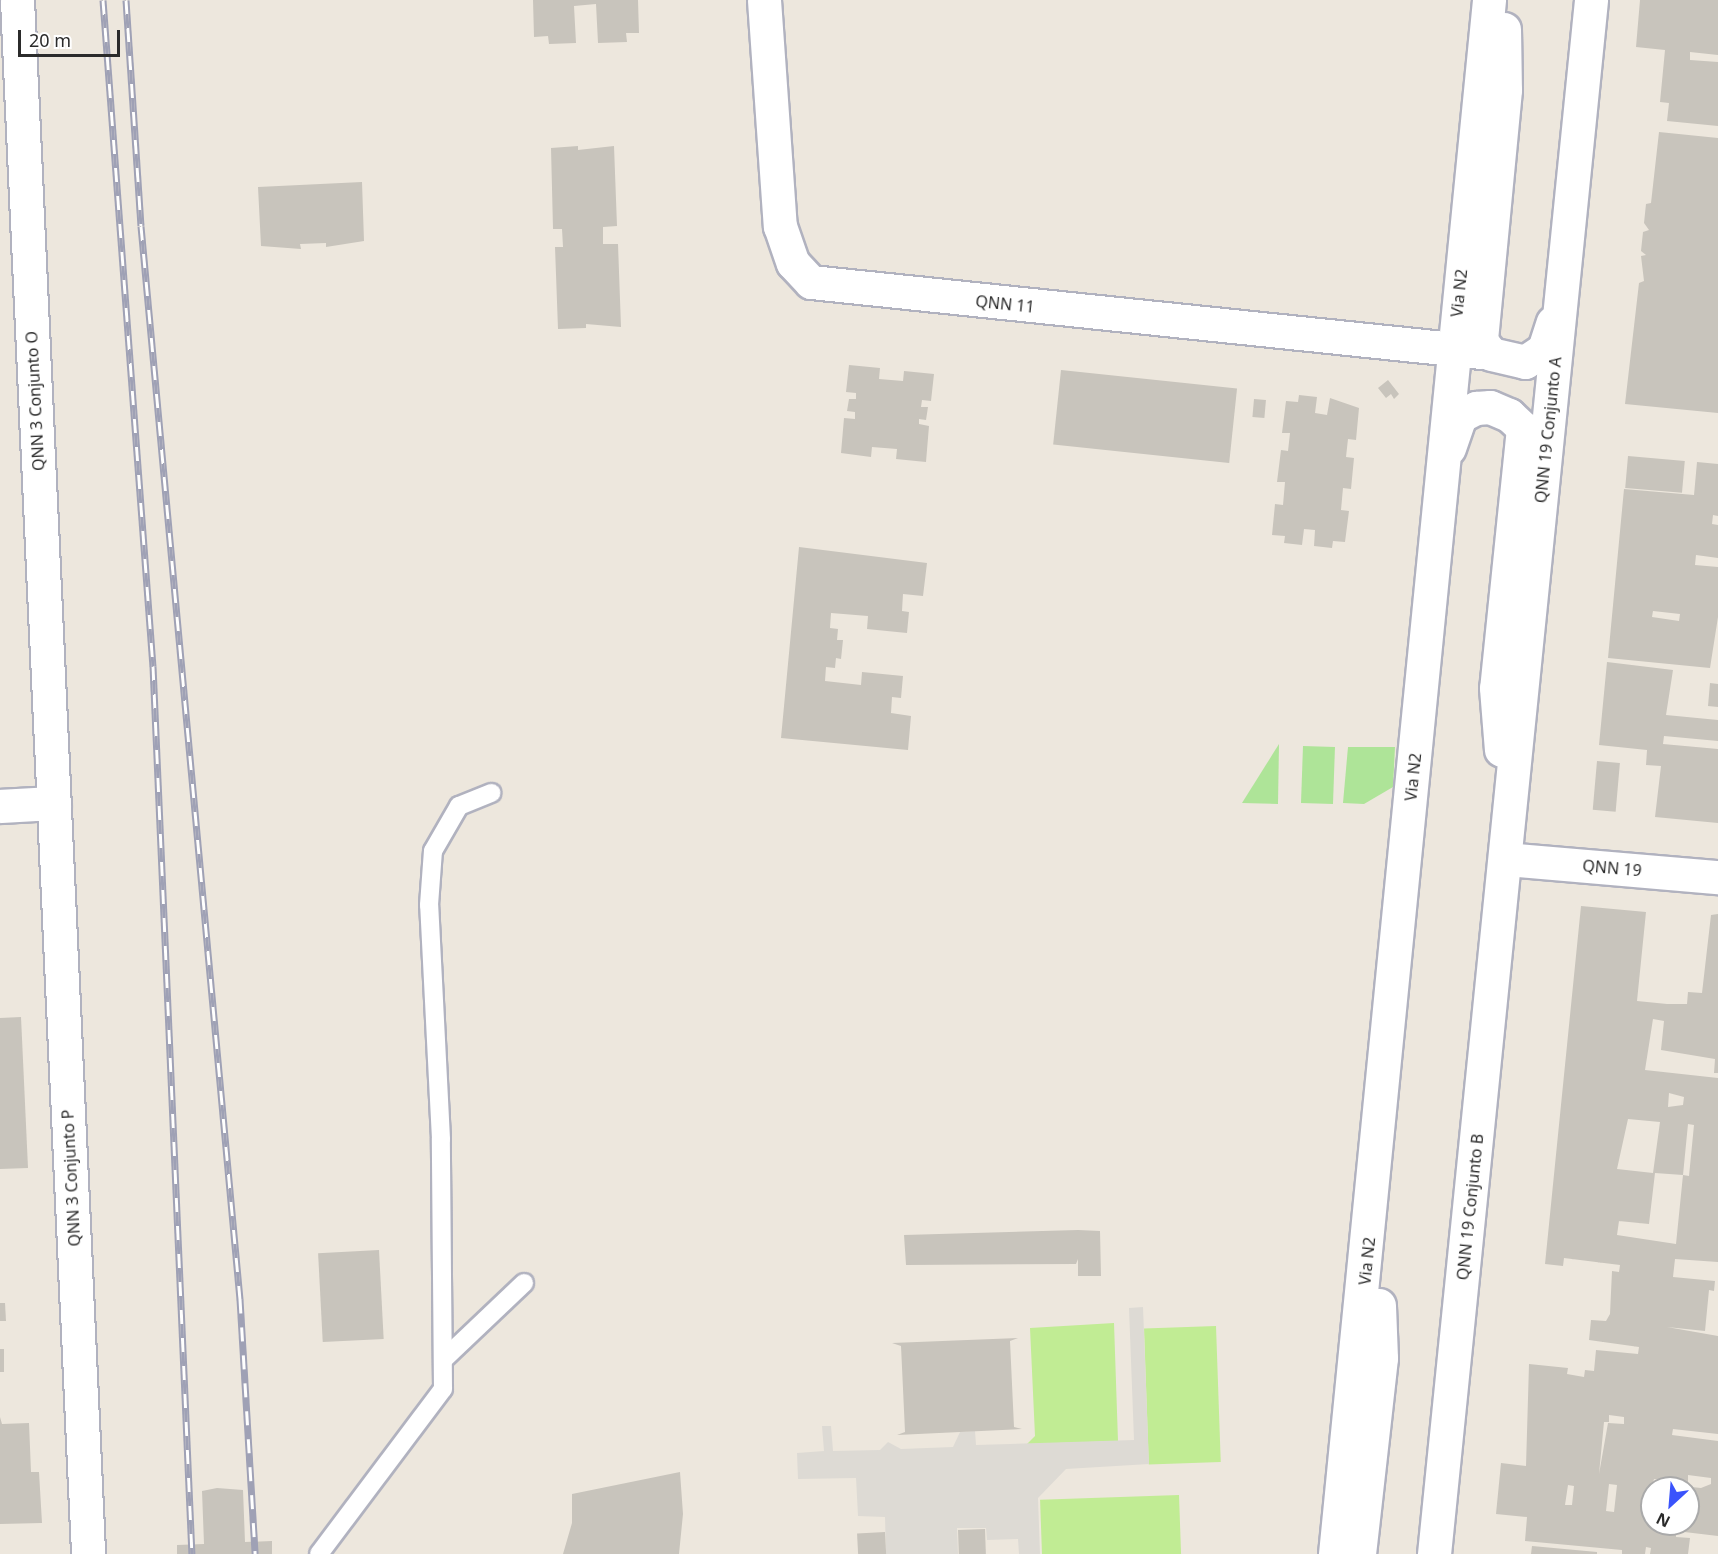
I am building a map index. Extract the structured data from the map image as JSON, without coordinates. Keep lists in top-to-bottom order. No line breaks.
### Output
{"streets":{"main road":["Via N2","QNN 11","QNN 3 Conjunto O","QNN 19 Conjunto A","QNN 19","QNN 3 Conjunto P","QNN 19 Conjunto B"]},"crossings":[["Via N2","QNN 11"],["QNN 11","QNN 19 Conjunto A"],["QNN 3 Conjunto O","QNN 3 Conjunto P"],["QNN 19 Conjunto A","QNN 19"],["QNN 19 Conjunto A","QNN 19 Conjunto B"],["QNN 19","QNN 19 Conjunto B"]],"scale_bar":"20 m","north":"bottom left"}
